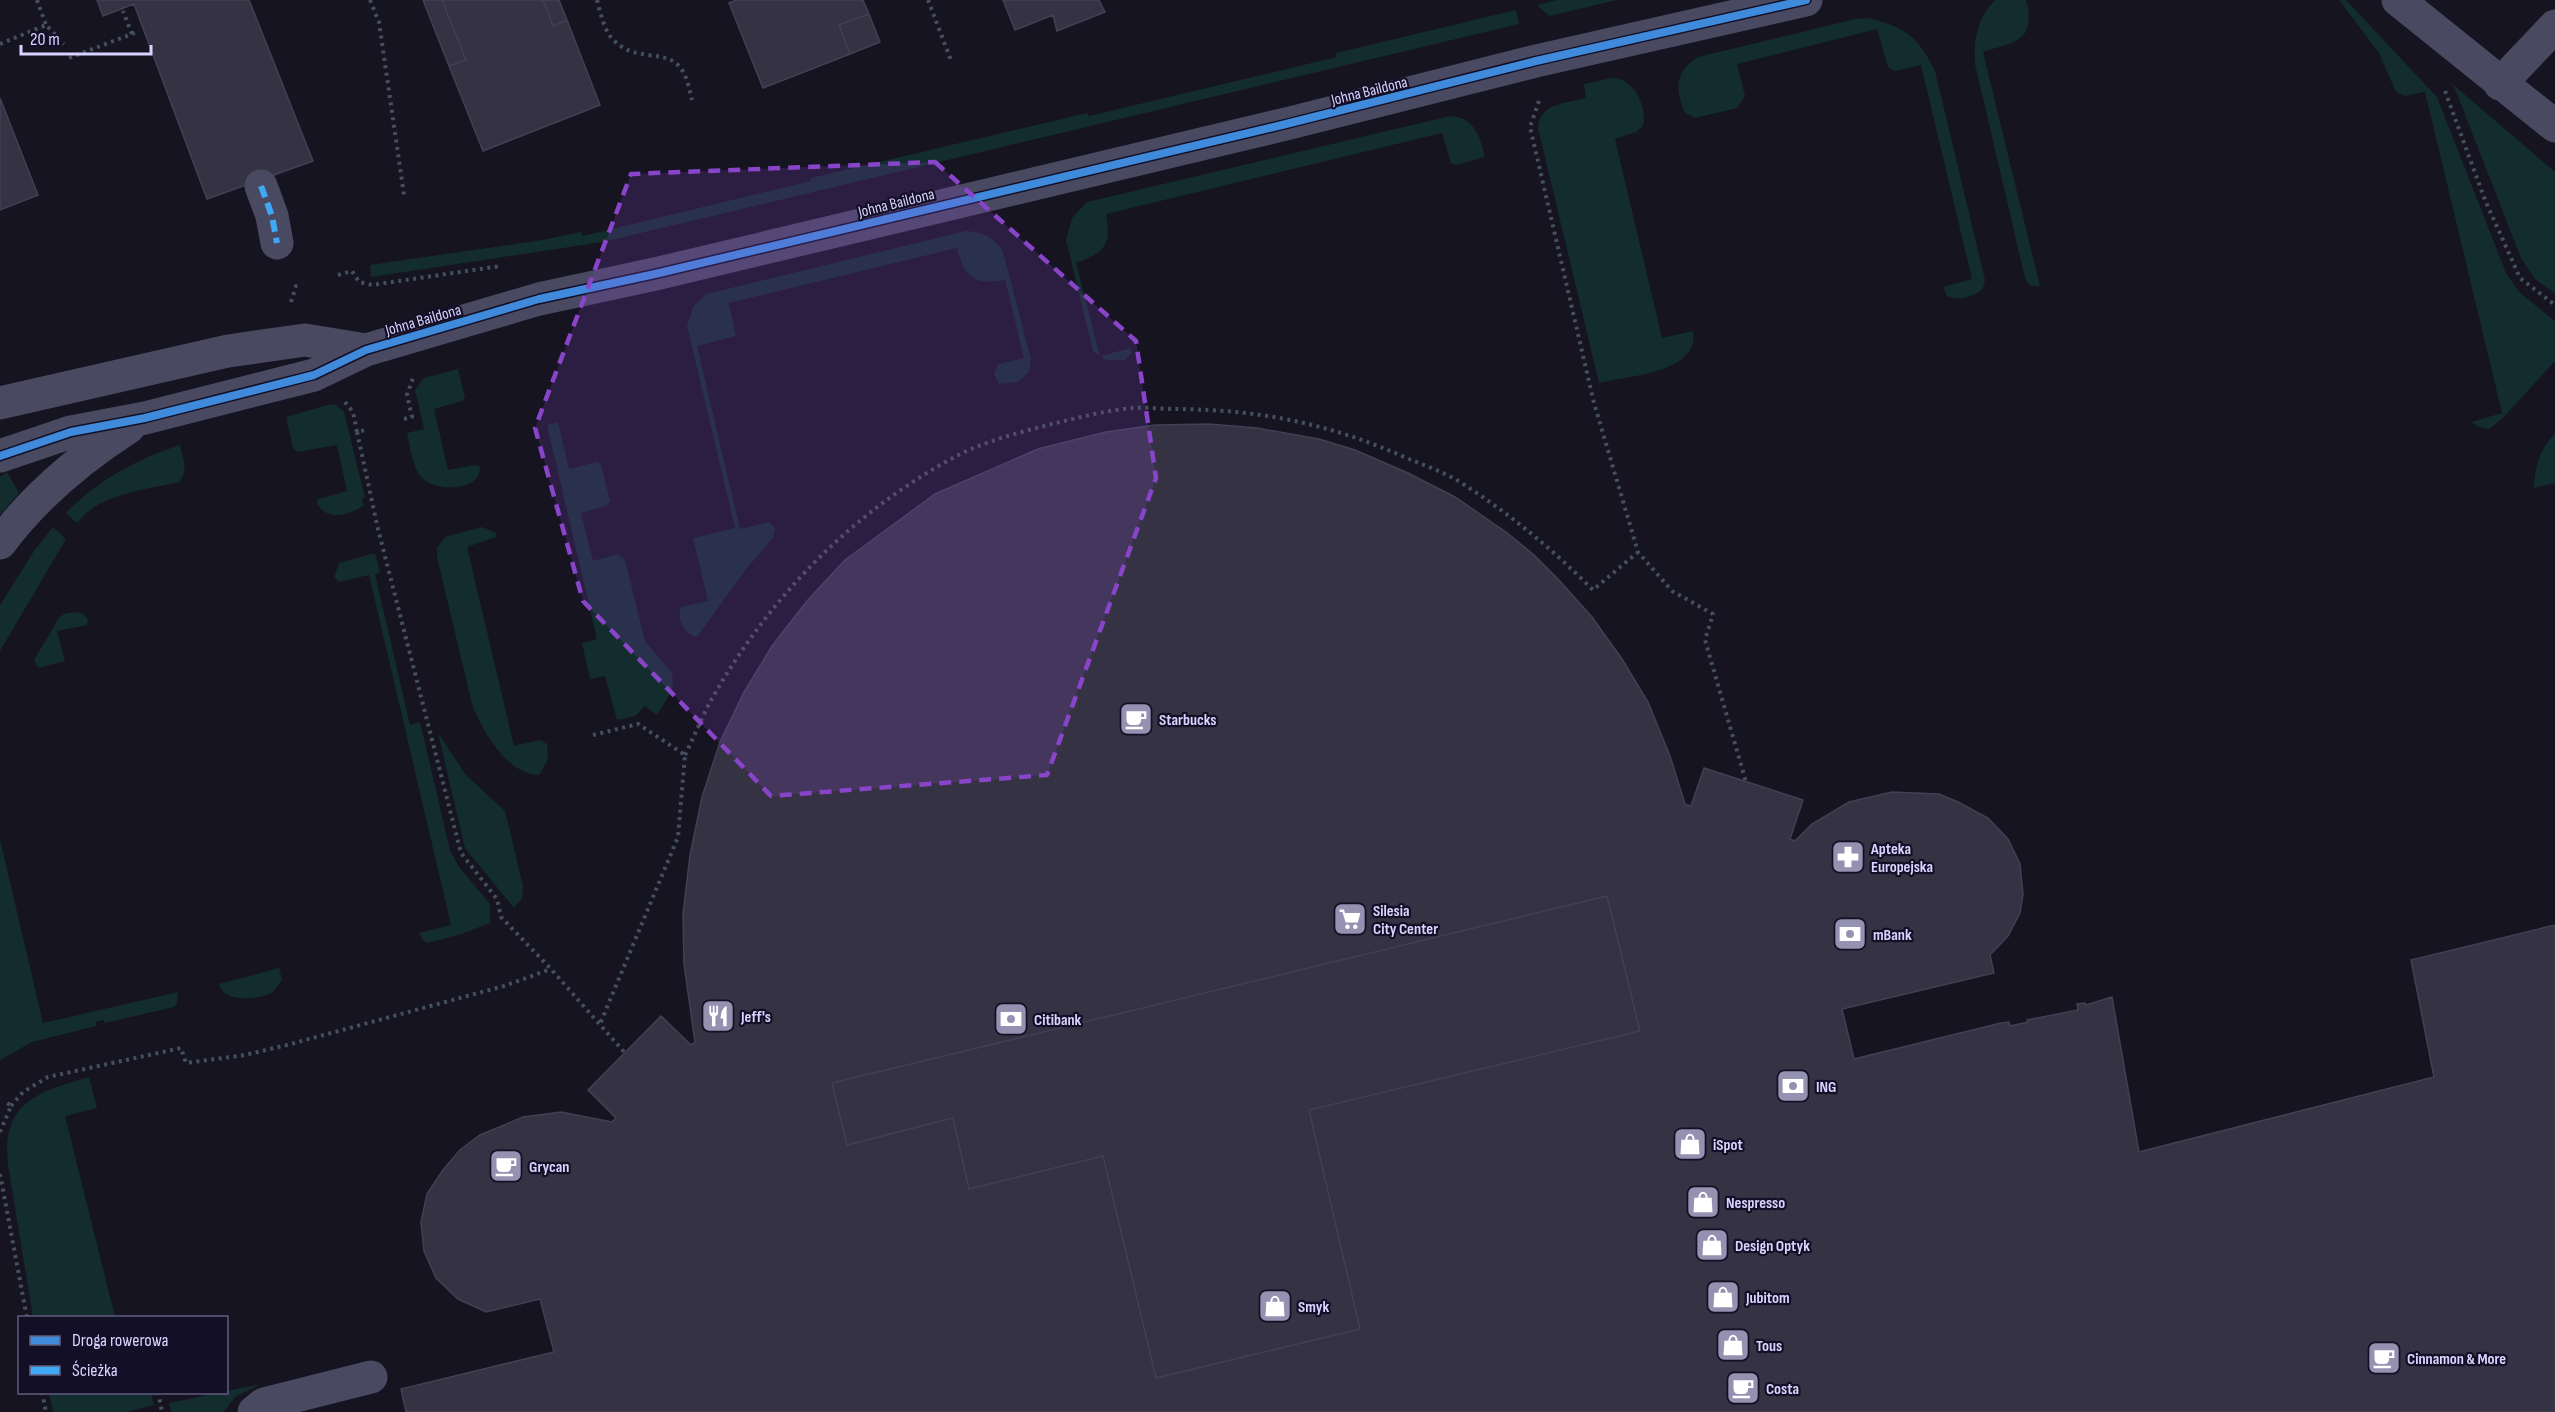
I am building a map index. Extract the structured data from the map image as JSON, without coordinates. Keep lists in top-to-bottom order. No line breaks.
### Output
{"streets":{"street":["Johna Baildona"]},"places":{"cafe":["Starbucks","Grycan","Cinnamon & More","Costa"],"pharmacy":["Apteka Europejska"],"supermarket":["Silesia City Center"],"bank":["mBank","Citibank","ING"],"restaurant":["Jeff's"],"shop":["iSpot","Nespresso","Design Optyk","Jubitom","Smyk","Tous"]},"legend":["Droga rowerowa","Ścieżka"],"scale_bar":"20 m"}
